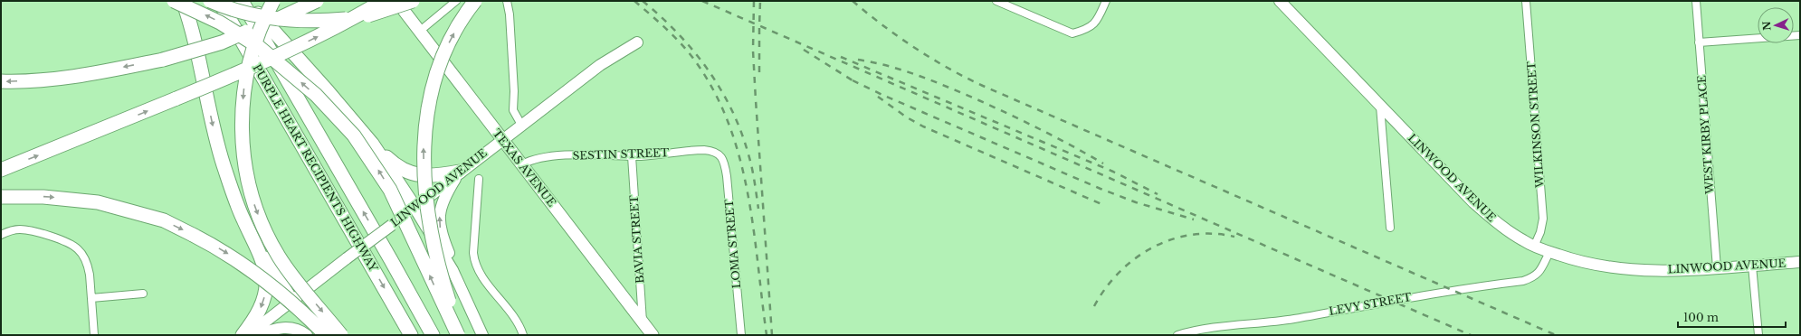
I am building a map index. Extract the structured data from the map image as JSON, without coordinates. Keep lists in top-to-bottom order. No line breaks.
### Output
{"streets":{"highway":["PURPLE HEART RECIPIENTS HIGHWAY"],"main road":["TEXAS AVENUE","LINWOOD AVENUE"],"street":["WILKINSON STREET","WEST KIRBY PLACE","SESTIN STREET","BAVIA STREET","LOMA STREET","LEVY STREET"]},"crossings":[["WILKINSON STREET","LINWOOD AVENUE"],["WEST KIRBY PLACE","LINWOOD AVENUE"],["SESTIN STREET","TEXAS AVENUE"],["SESTIN STREET","BAVIA STREET"],["SESTIN STREET","LOMA STREET"],["TEXAS AVENUE","LINWOOD AVENUE"],["TEXAS AVENUE","BAVIA STREET"],["LINWOOD AVENUE","LEVY STREET"]],"scale_bar":"100 m","north":"left"}
